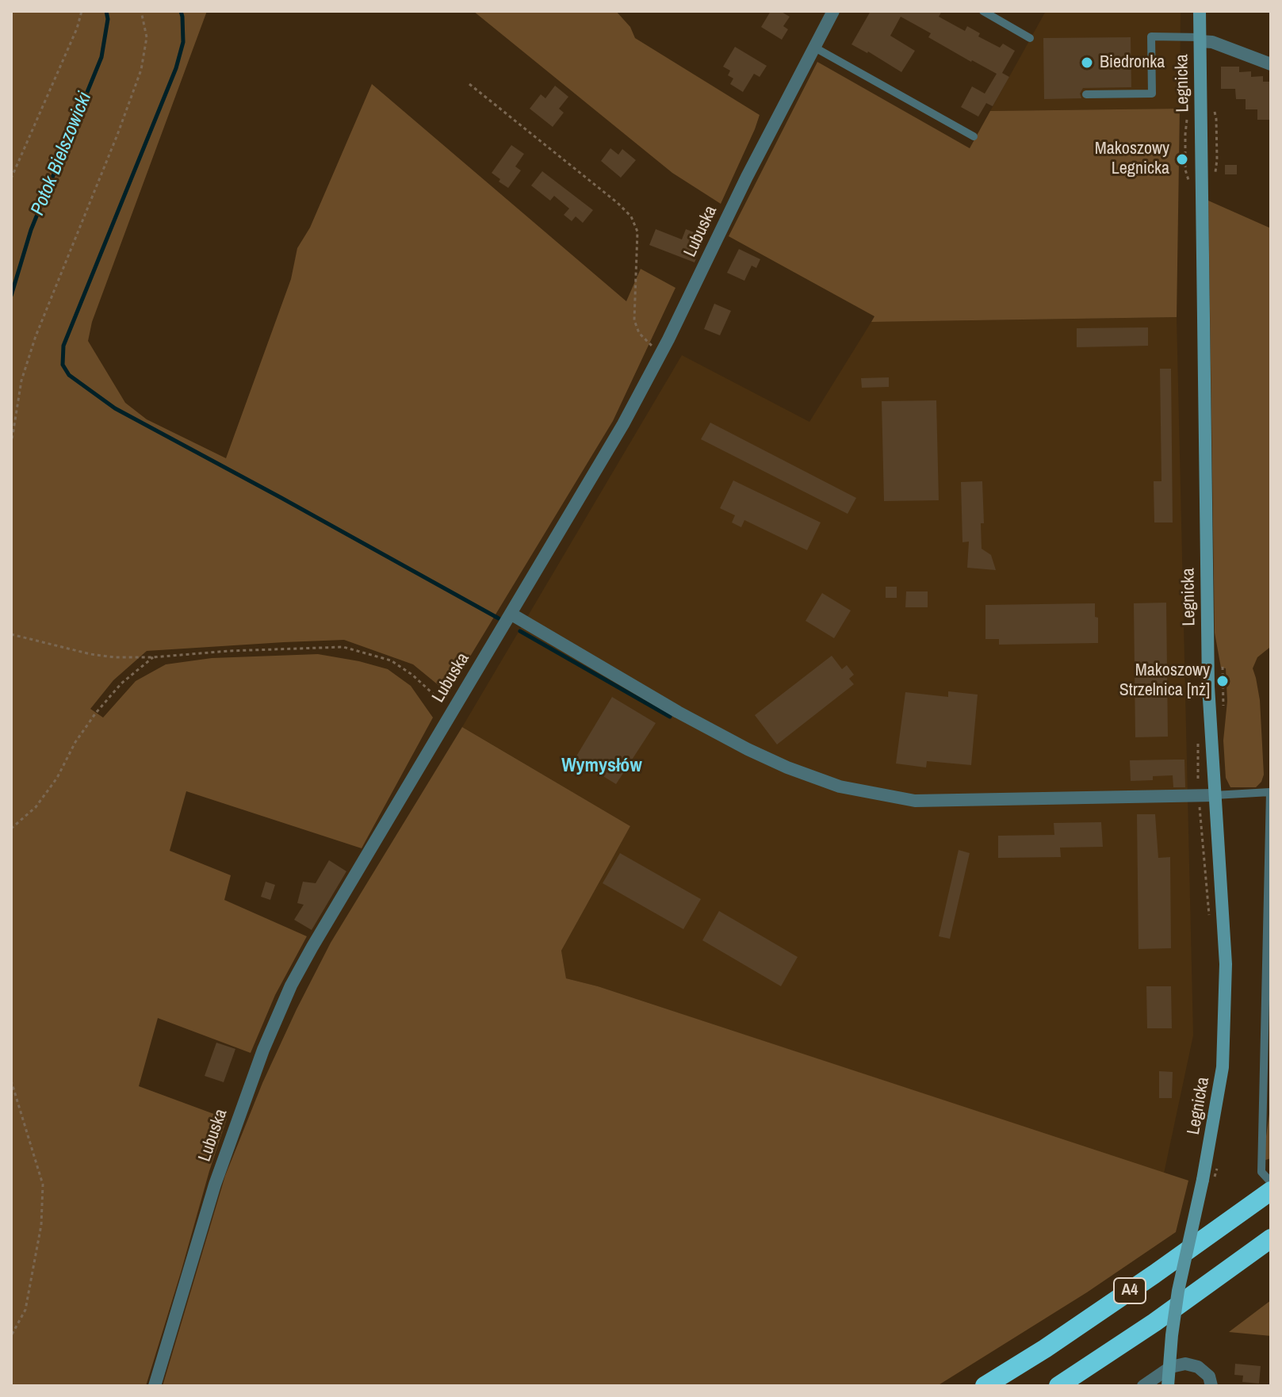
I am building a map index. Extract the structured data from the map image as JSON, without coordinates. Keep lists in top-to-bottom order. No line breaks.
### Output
{"streets":{"highway":["A4"],"main road":["Legnicka"],"street":["Lubuska"]},"districts":["Wymysłów"],"water":["Potok Bielszowicki"],"places":["Biedronka","Makoszowy Legnicka","Makoszowy Strzelnica [nż]"]}
